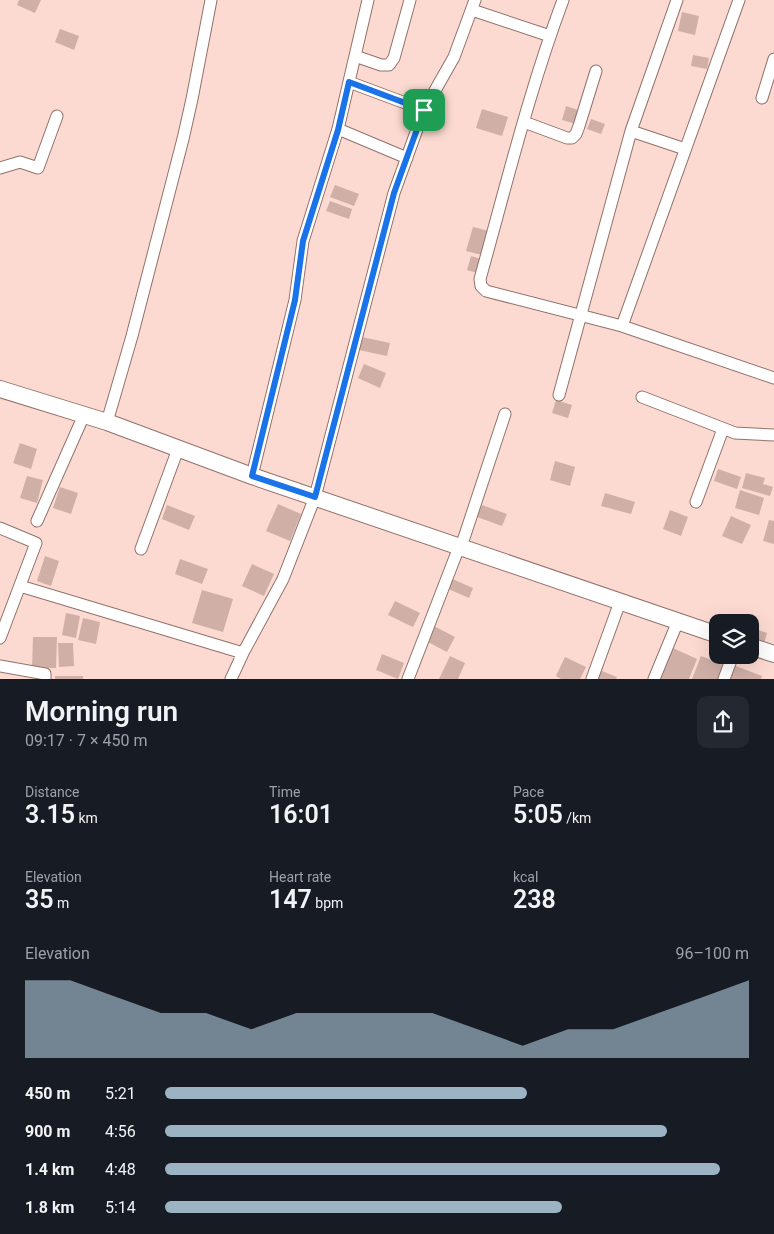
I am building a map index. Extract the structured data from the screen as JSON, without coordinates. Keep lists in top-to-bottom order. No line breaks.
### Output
{"page":{"heading":["Morning run","09:17 · 7 × 450 m"],"stats":[["Distance","3.15 km"],["Time","16:01"],["Pace","5:05 /km"],["Elevation","35 m"],["Heart rate","147 bpm"],["kcal","238"]],"chart":["Elevation","96–100 m"],"list":[{"name":"450 m","note":"5:21"},{"name":"900 m","note":"4:56"},{"name":"1.4 km","note":"4:48"},{"name":"1.8 km","note":"5:14"}]}}
